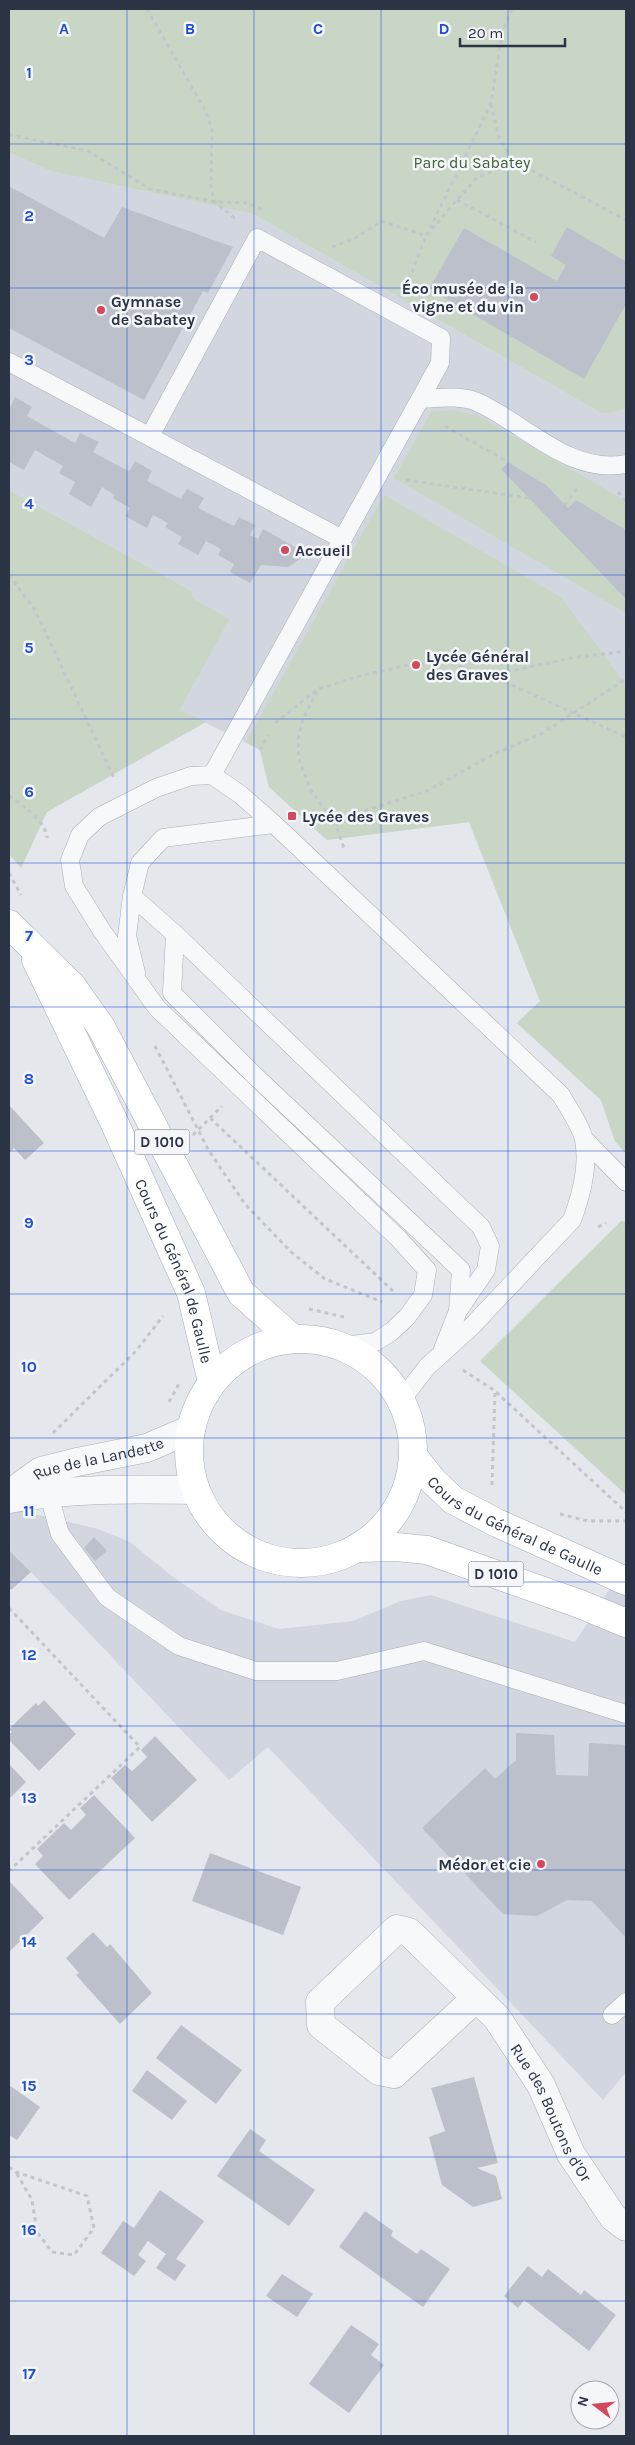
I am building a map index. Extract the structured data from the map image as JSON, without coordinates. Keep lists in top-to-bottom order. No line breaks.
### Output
{"streets":{"main road":["D 1010","Cours du Général de Gaulle"],"street":["Rue de la Landette","Rue des Boutons d'Or"]},"parks":["Parc du Sabatey"],"places":{"other":["Éco musée de la vigne et du vin","Gymnase de Sabatey","Accueil","Lycée Général des Graves","Médor et cie"],"transit":["Lycée des Graves"]},"scale_bar":"20 m","north":"left","grid":{"columns":["A","B","C","D"],"rows":["1","2","3","4","5","6","7","8","9","10","11","12","13","14","15","16","17"]}}
